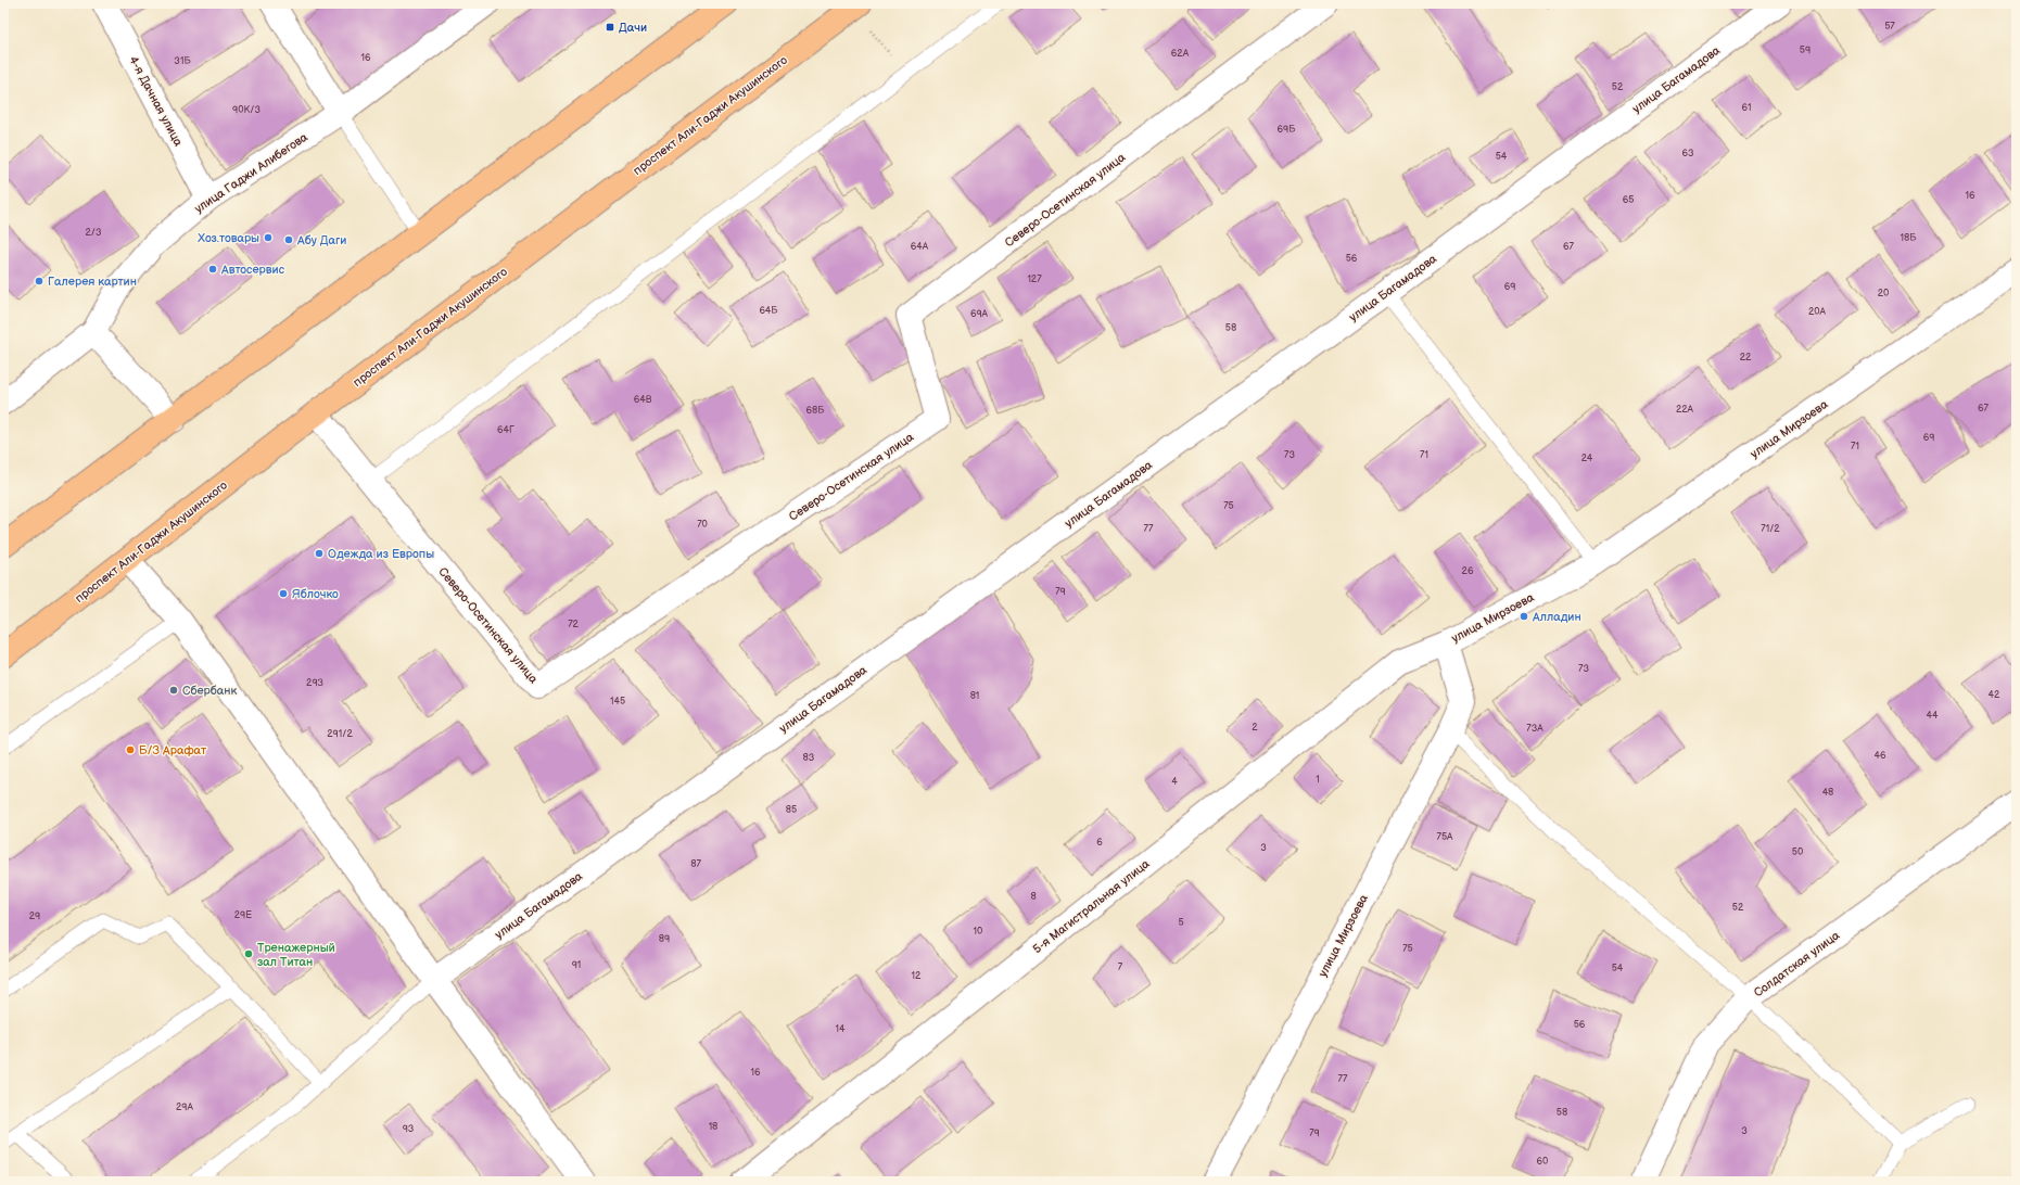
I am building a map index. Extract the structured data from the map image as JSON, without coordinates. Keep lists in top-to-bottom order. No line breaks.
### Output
{"streets":{"main road":["проспект Али-Гаджи Акушинского"],"street":["улица Багамадова","4-я Дачная улица","улица Гаджи Алибегова","Северо-Осетинская улица","улица Мирзоева","5-я Магистральная улица","Солдатская улица"]},"crossings":[["4-я Дачная улица","улица Гаджи Алибегова"],["проспект Али-Гаджи Акушинского","Северо-Осетинская улица"],["улица Мирзоева","5-я Магистральная улица"]],"places":{"transit":["Дачи"],"other":["Хоз.товары","Абу Даги","Автосервис","Галерея картин","Одежда из Европы","Яблочко","Алладин","Сбербанк","Б/З Арафат","Тренажерный зал Титан"]},"house_numbers":["57","59","62А","16","31Б","52","61","90К/3","69Б","63","54","16","65","2/3","18Б","64А","67","56","127","69","20","64Б","20А","69А","58","22","64В","67","22А","68Б","64Г","69","71","73","71","24","75","70","77","71/2","26","79","72","73","29З","42","81","145","44","2","73А","291/2","46","83","1","4","48","85","75А","6","3","50","87","8","52","29Е","29","5","10","89","75","91","7","54","12","56","14","16","77","29А","58","18","93","3","79","60"]}
